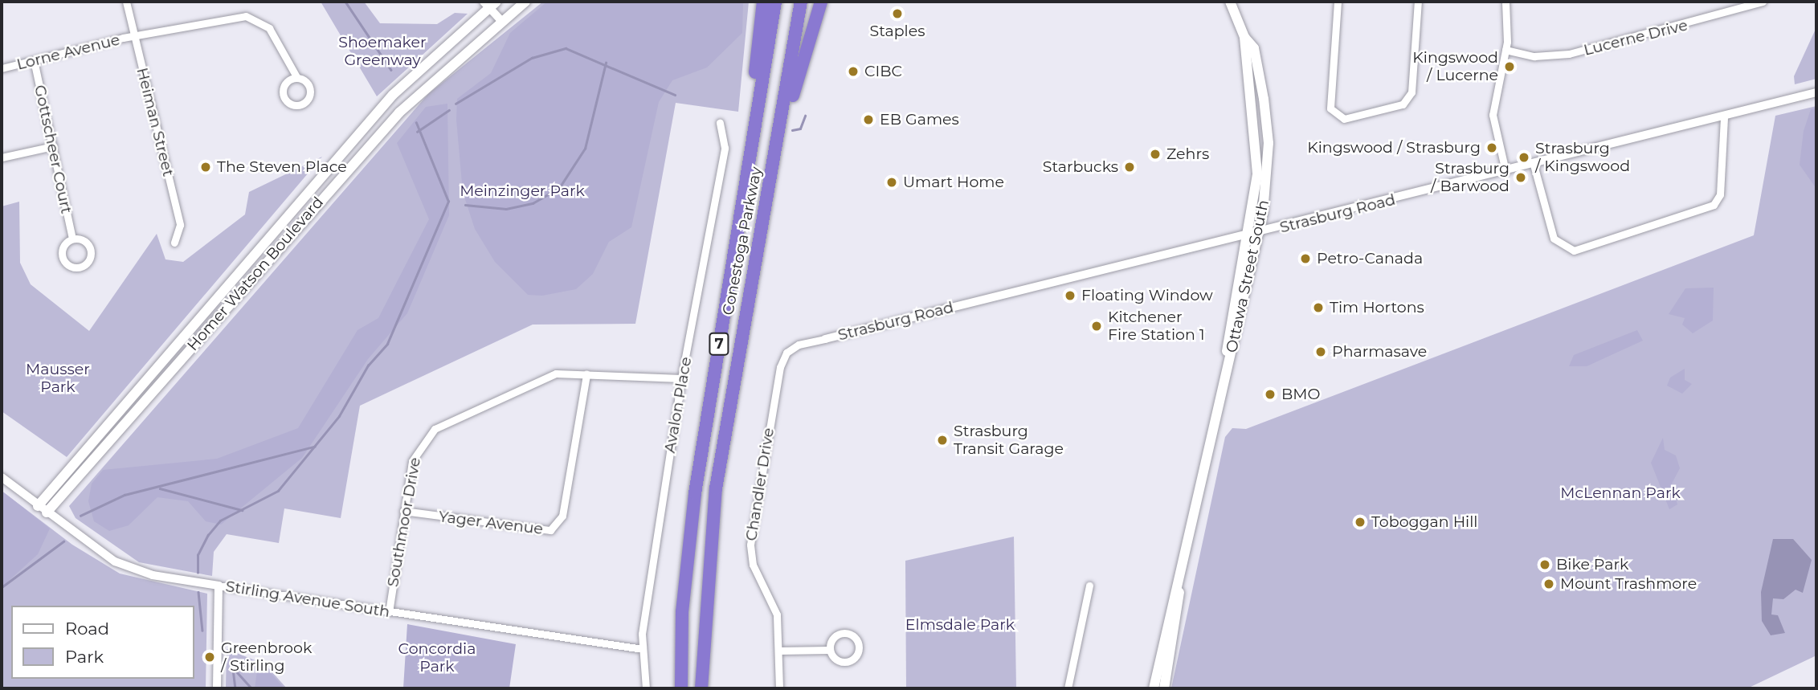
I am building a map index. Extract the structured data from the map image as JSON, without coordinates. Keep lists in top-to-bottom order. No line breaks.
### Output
{"streets":{"highway":["Conestoga Parkway","7"],"main road":["Homer Watson Boulevard","Ottawa Street South"],"street":["Lucerne Drive","Lorne Avenue","Heiman Street","Gottscheer Court","Strasburg Road","Avalon Place","Chandler Drive","Southmoor Drive","Yager Avenue","Stirling Avenue South"]},"crossings":[["Lorne Avenue","Heiman Street"],["Lorne Avenue","Gottscheer Court"],["Strasburg Road","Ottawa Street South"],["Strasburg Road","Chandler Drive"],["Homer Watson Boulevard","Stirling Avenue South"],["Avalon Place","Southmoor Drive"],["Avalon Place","Stirling Avenue South"],["Southmoor Drive","Yager Avenue"],["Southmoor Drive","Stirling Avenue South"]],"parks":["Shoemaker Greenway","Meinzinger Park","Mausser Park","McLennan Park","Elmsdale Park","Concordia Park"],"places":["Staples","Kingswood / Lucerne","CIBC","EB Games","Kingswood / Strasburg","Zehrs","Strasburg / Kingswood","The Steven Place","Starbucks","Strasburg / Barwood","Umart Home","Petro-Canada","Floating Window","Tim Hortons","Kitchener Fire Station 1","Pharmasave","BMO","Strasburg Transit Garage","Toboggan Hill","Bike Park","Mount Trashmore","Greenbrook / Stirling"],"legend":["Road","Park"]}
